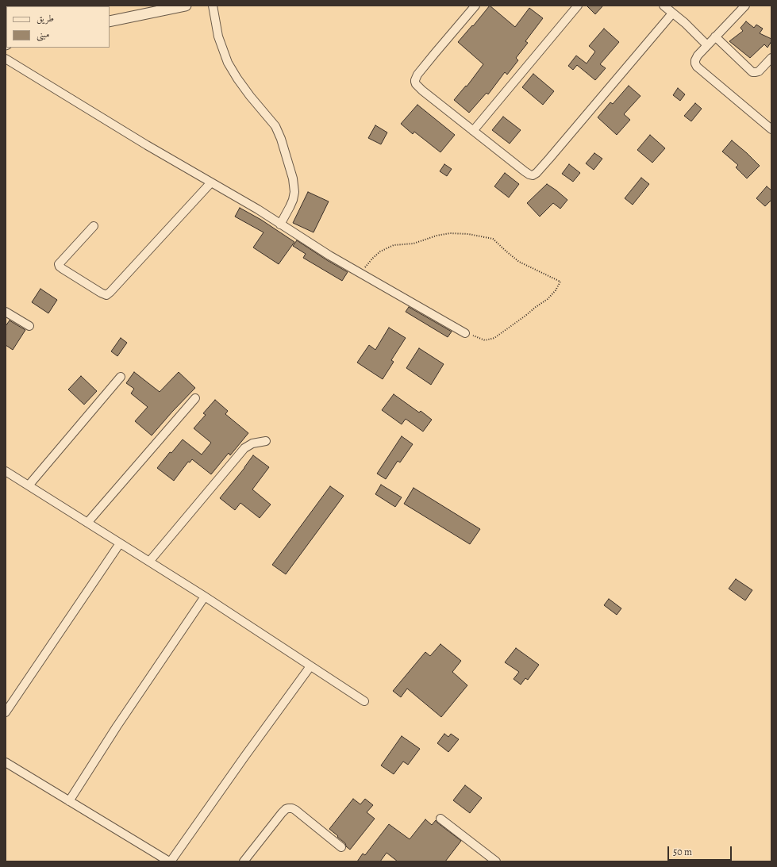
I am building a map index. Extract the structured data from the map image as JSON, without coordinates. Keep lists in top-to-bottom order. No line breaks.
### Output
{"legend":["طريق","مبنى"],"scale_bar":"50 m"}
